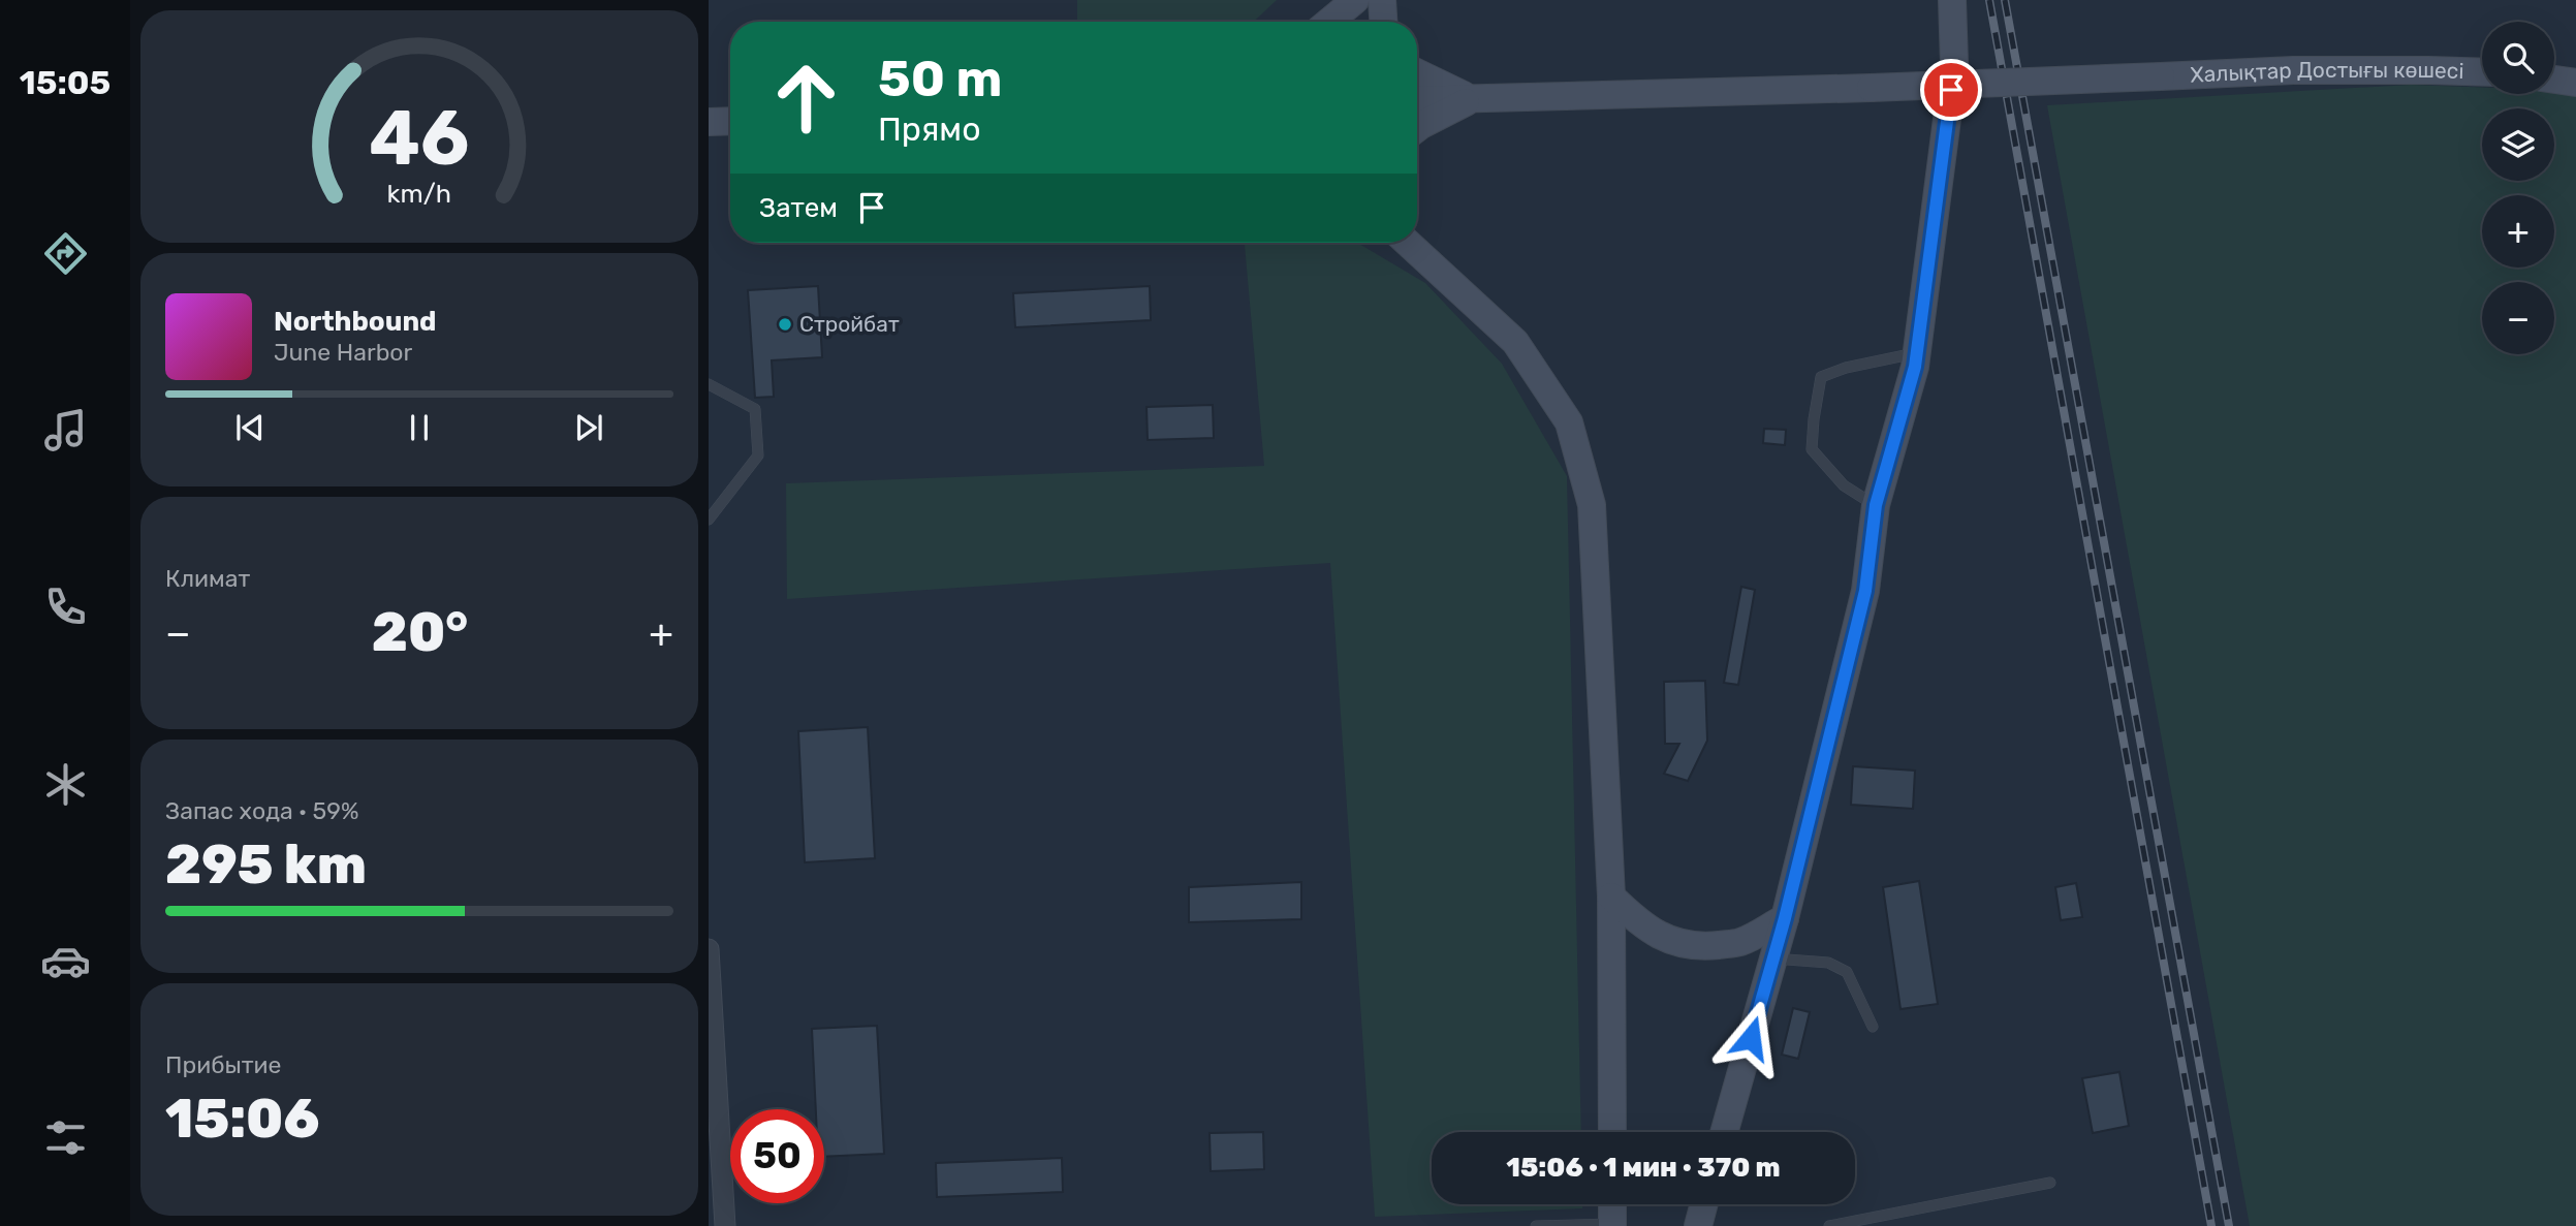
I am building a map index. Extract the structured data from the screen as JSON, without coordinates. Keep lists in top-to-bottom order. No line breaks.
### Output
{"streets":{"main road":["Халықтар Достығы көшесі"]},"places":["Стройбат"],"page":{"tabs":"15:05","map_buttons":["+","−"],"turn":["50 m","Прямо"],"then":"Затем","song":["Northbound","June Harbor"],"tile":["Климат",["Запас хода · 59%","295 km"],["Прибытие","15:06"]],"heat":["−","20°","+"],"limit":"50","trip":"15:06 · 1 мин · 370 m","gauge":["46","km/h"]}}
